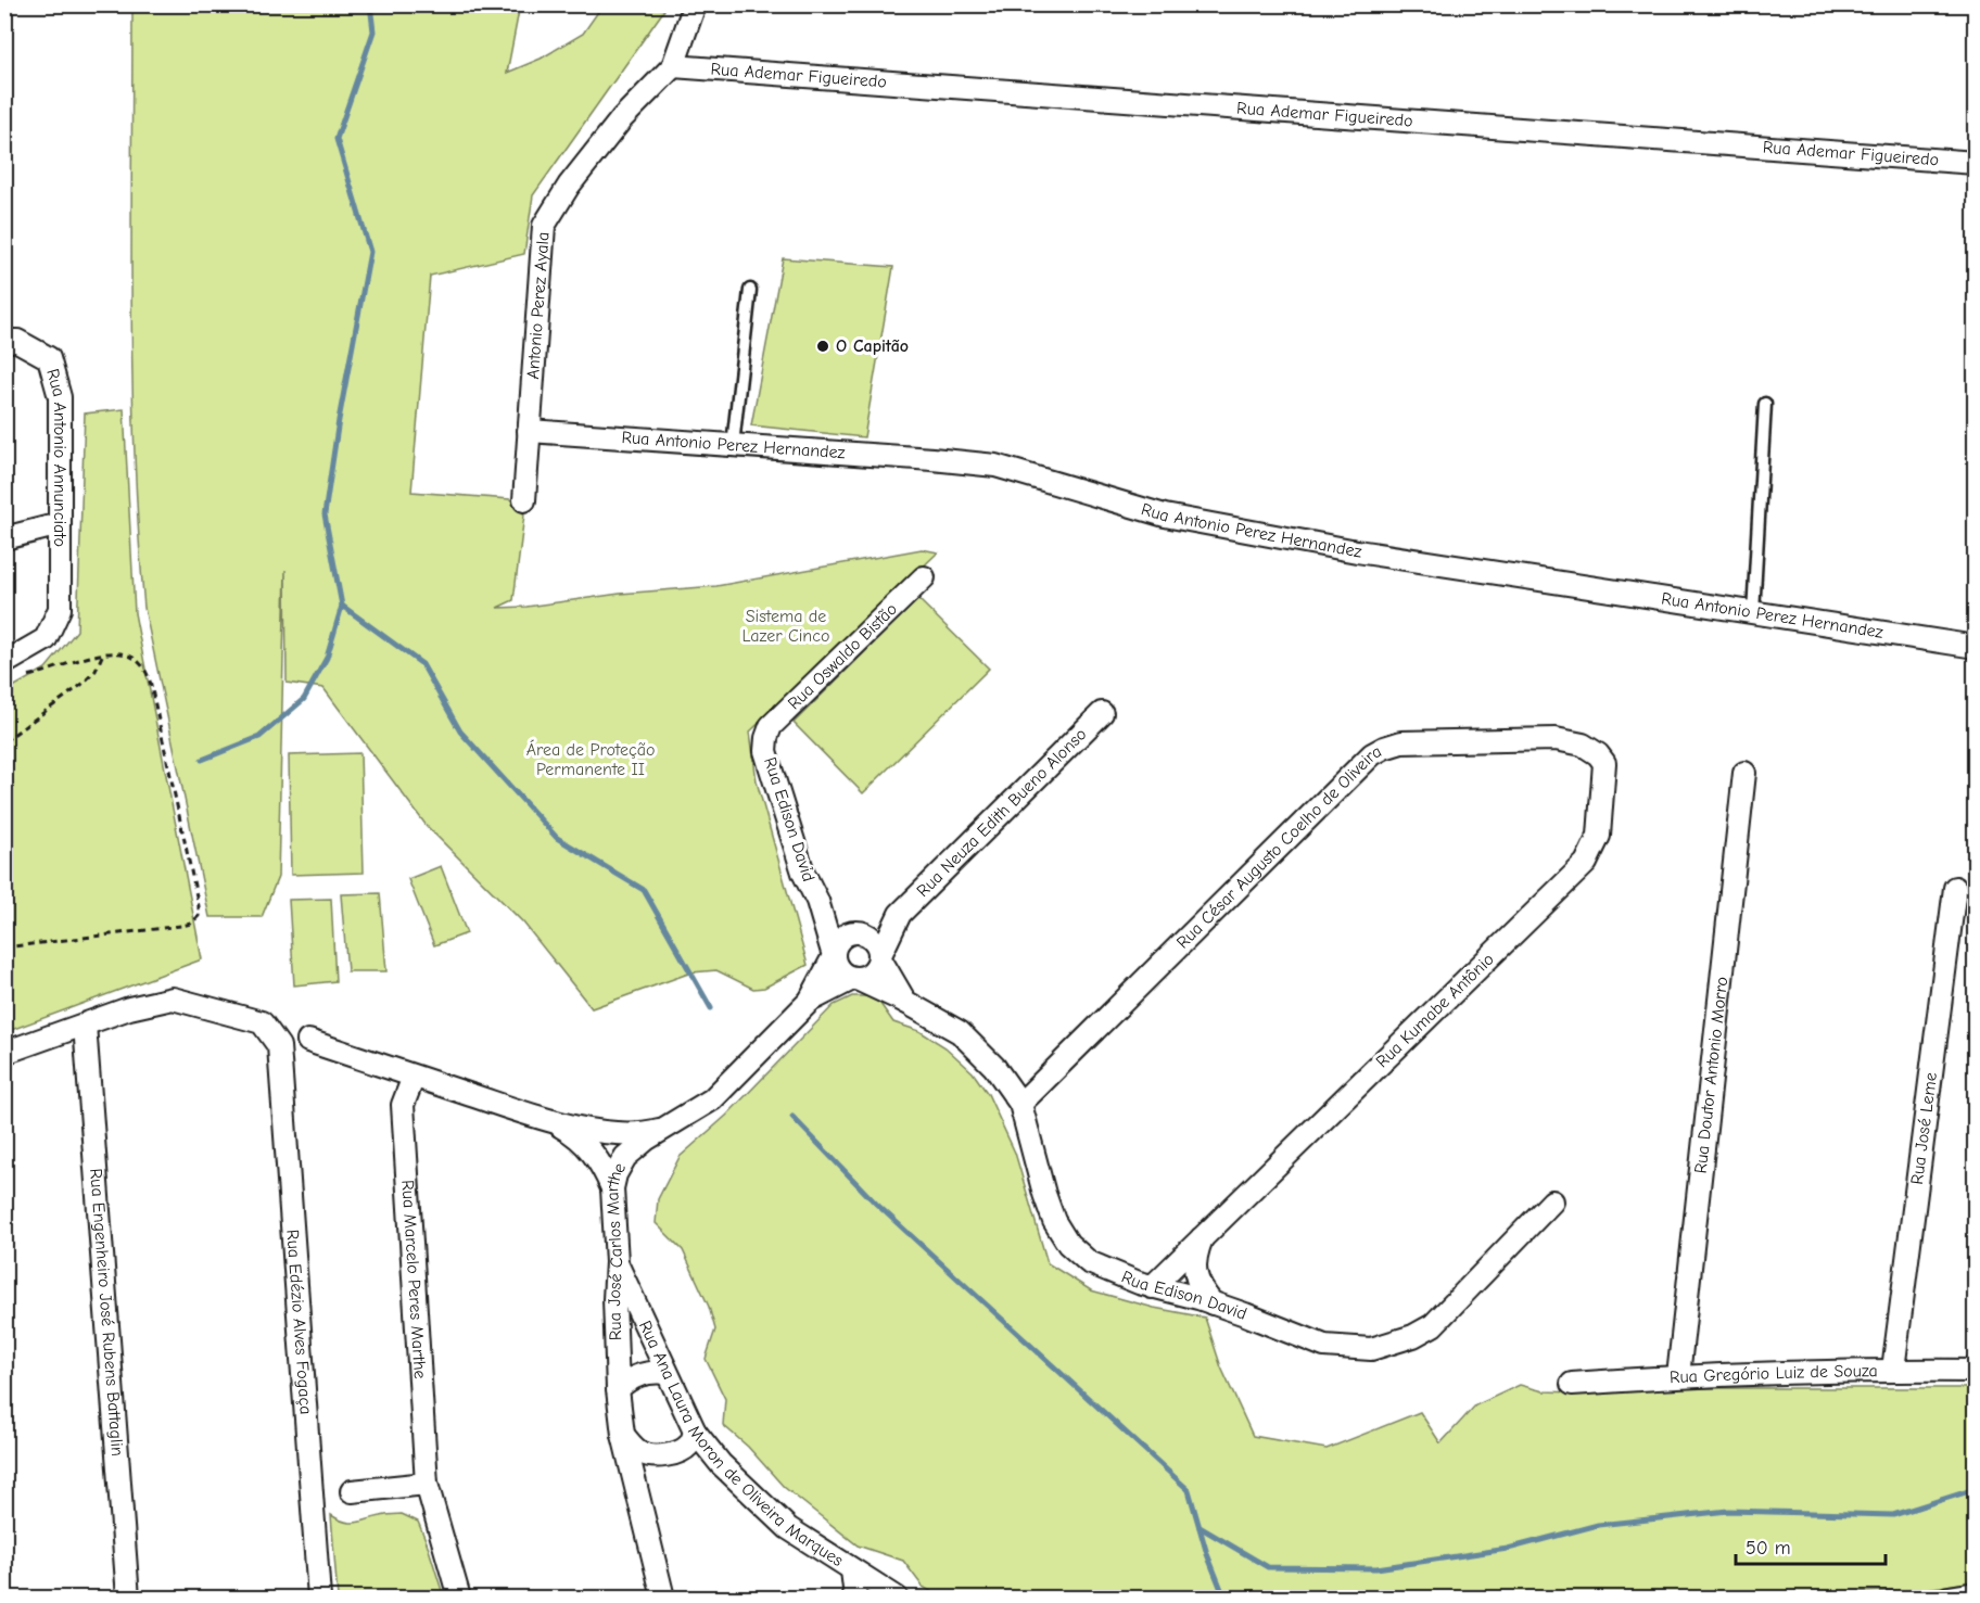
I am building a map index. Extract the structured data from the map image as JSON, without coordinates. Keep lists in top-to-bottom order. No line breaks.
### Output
{"streets":{"street":["Rua Ademar Figueiredo","Antonio Perez Ayala","Rua Antonio Perez Hernandez","Rua Antonio Annunciato","Rua Oswaldo Bistão","Rua Neuza Edith Bueno Alonso","Rua Edison David","Rua César Augusto Coelho de Oliveira","Rua Kumabe Antônio","Rua Doutor Antonio Morro","Rua José Leme","Rua José Carlos Marthe","Rua Marcelo Peres Marthe","Rua Engenheiro José Rubens Battaglin","Rua Edézio Alves Fogaça","Rua Gregório Luiz de Souza","Rua Ana Laura Moron de Oliveira Marques"]},"crossings":[["Rua Ademar Figueiredo","Antonio Perez Ayala"],["Antonio Perez Ayala","Rua Antonio Perez Hernandez"],["Rua Oswaldo Bistão","Rua Edison David"],["Rua Neuza Edith Bueno Alonso","Rua Edison David"],["Rua Edison David","Rua César Augusto Coelho de Oliveira"],["Rua Edison David","Rua Kumabe Antônio"],["Rua César Augusto Coelho de Oliveira","Rua Kumabe Antônio"],["Rua Doutor Antonio Morro","Rua Gregório Luiz de Souza"],["Rua José Leme","Rua Gregório Luiz de Souza"],["Rua José Carlos Marthe","Rua Ana Laura Moron de Oliveira Marques"],["Rua Engenheiro José Rubens Battaglin","Rua Edézio Alves Fogaça"]],"parks":["Sistema de Lazer Cinco","Área de Proteção Permanente II"],"places":["O Capitão"],"scale_bar":"50 m"}
